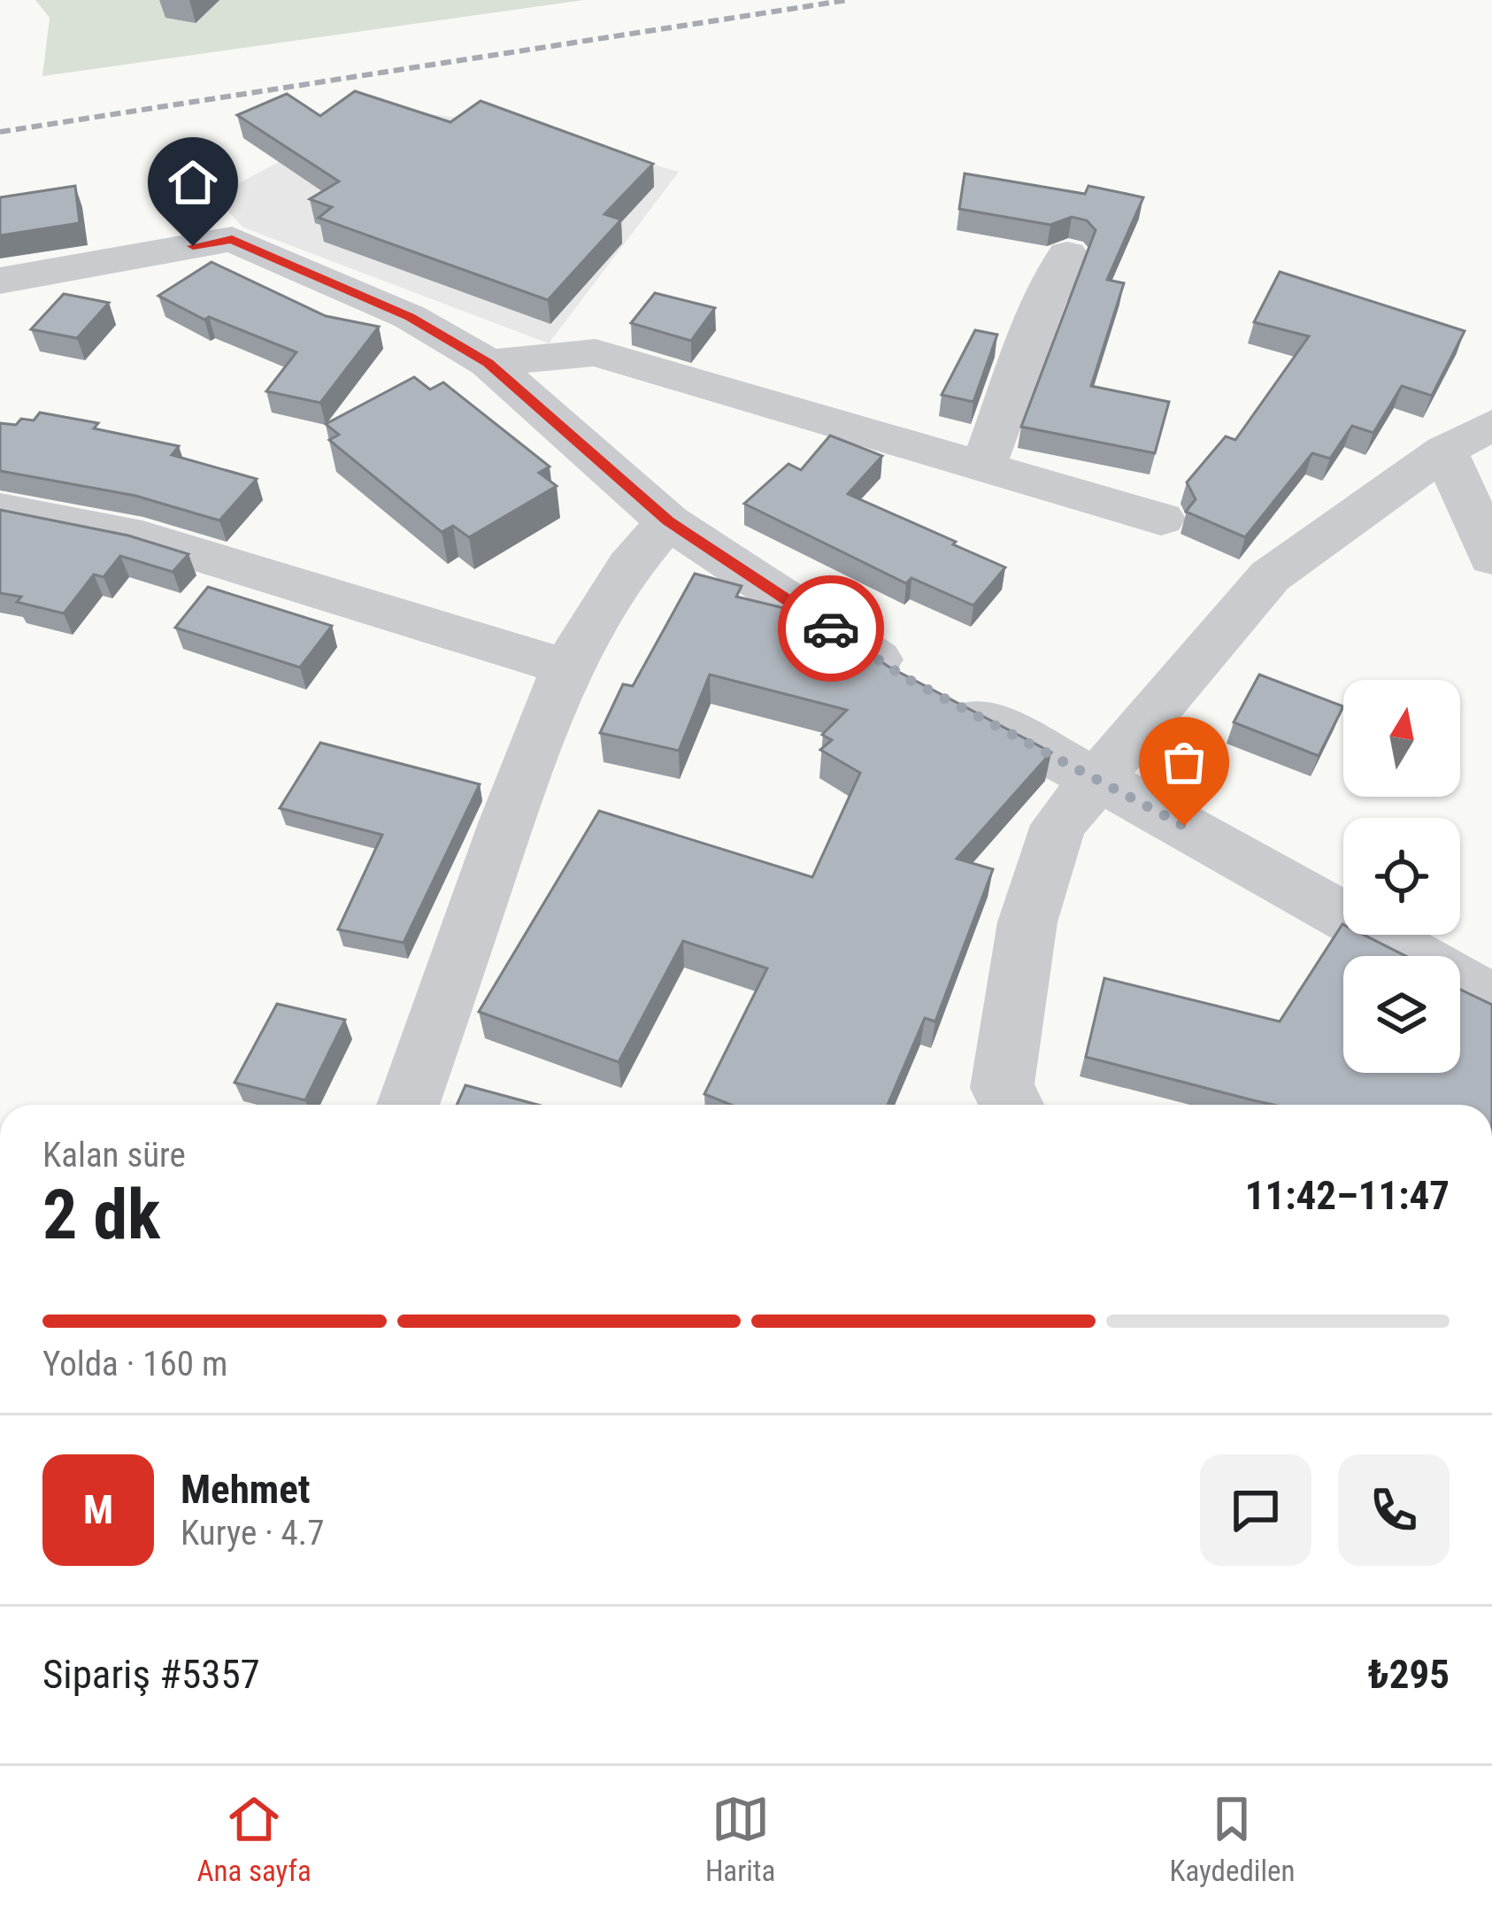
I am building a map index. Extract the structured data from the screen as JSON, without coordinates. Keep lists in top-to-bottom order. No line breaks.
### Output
{"north":"top","page":{"heading":["2 dk","Kalan süre","11:42–11:47"],"panel":["Mehmet","Kurye · 4.7","Sipariş #5357","₺295"],"bar":"Yolda · 160 m","round":"M","tabs":["Ana sayfa","Harita","Kaydedilen"]}}
